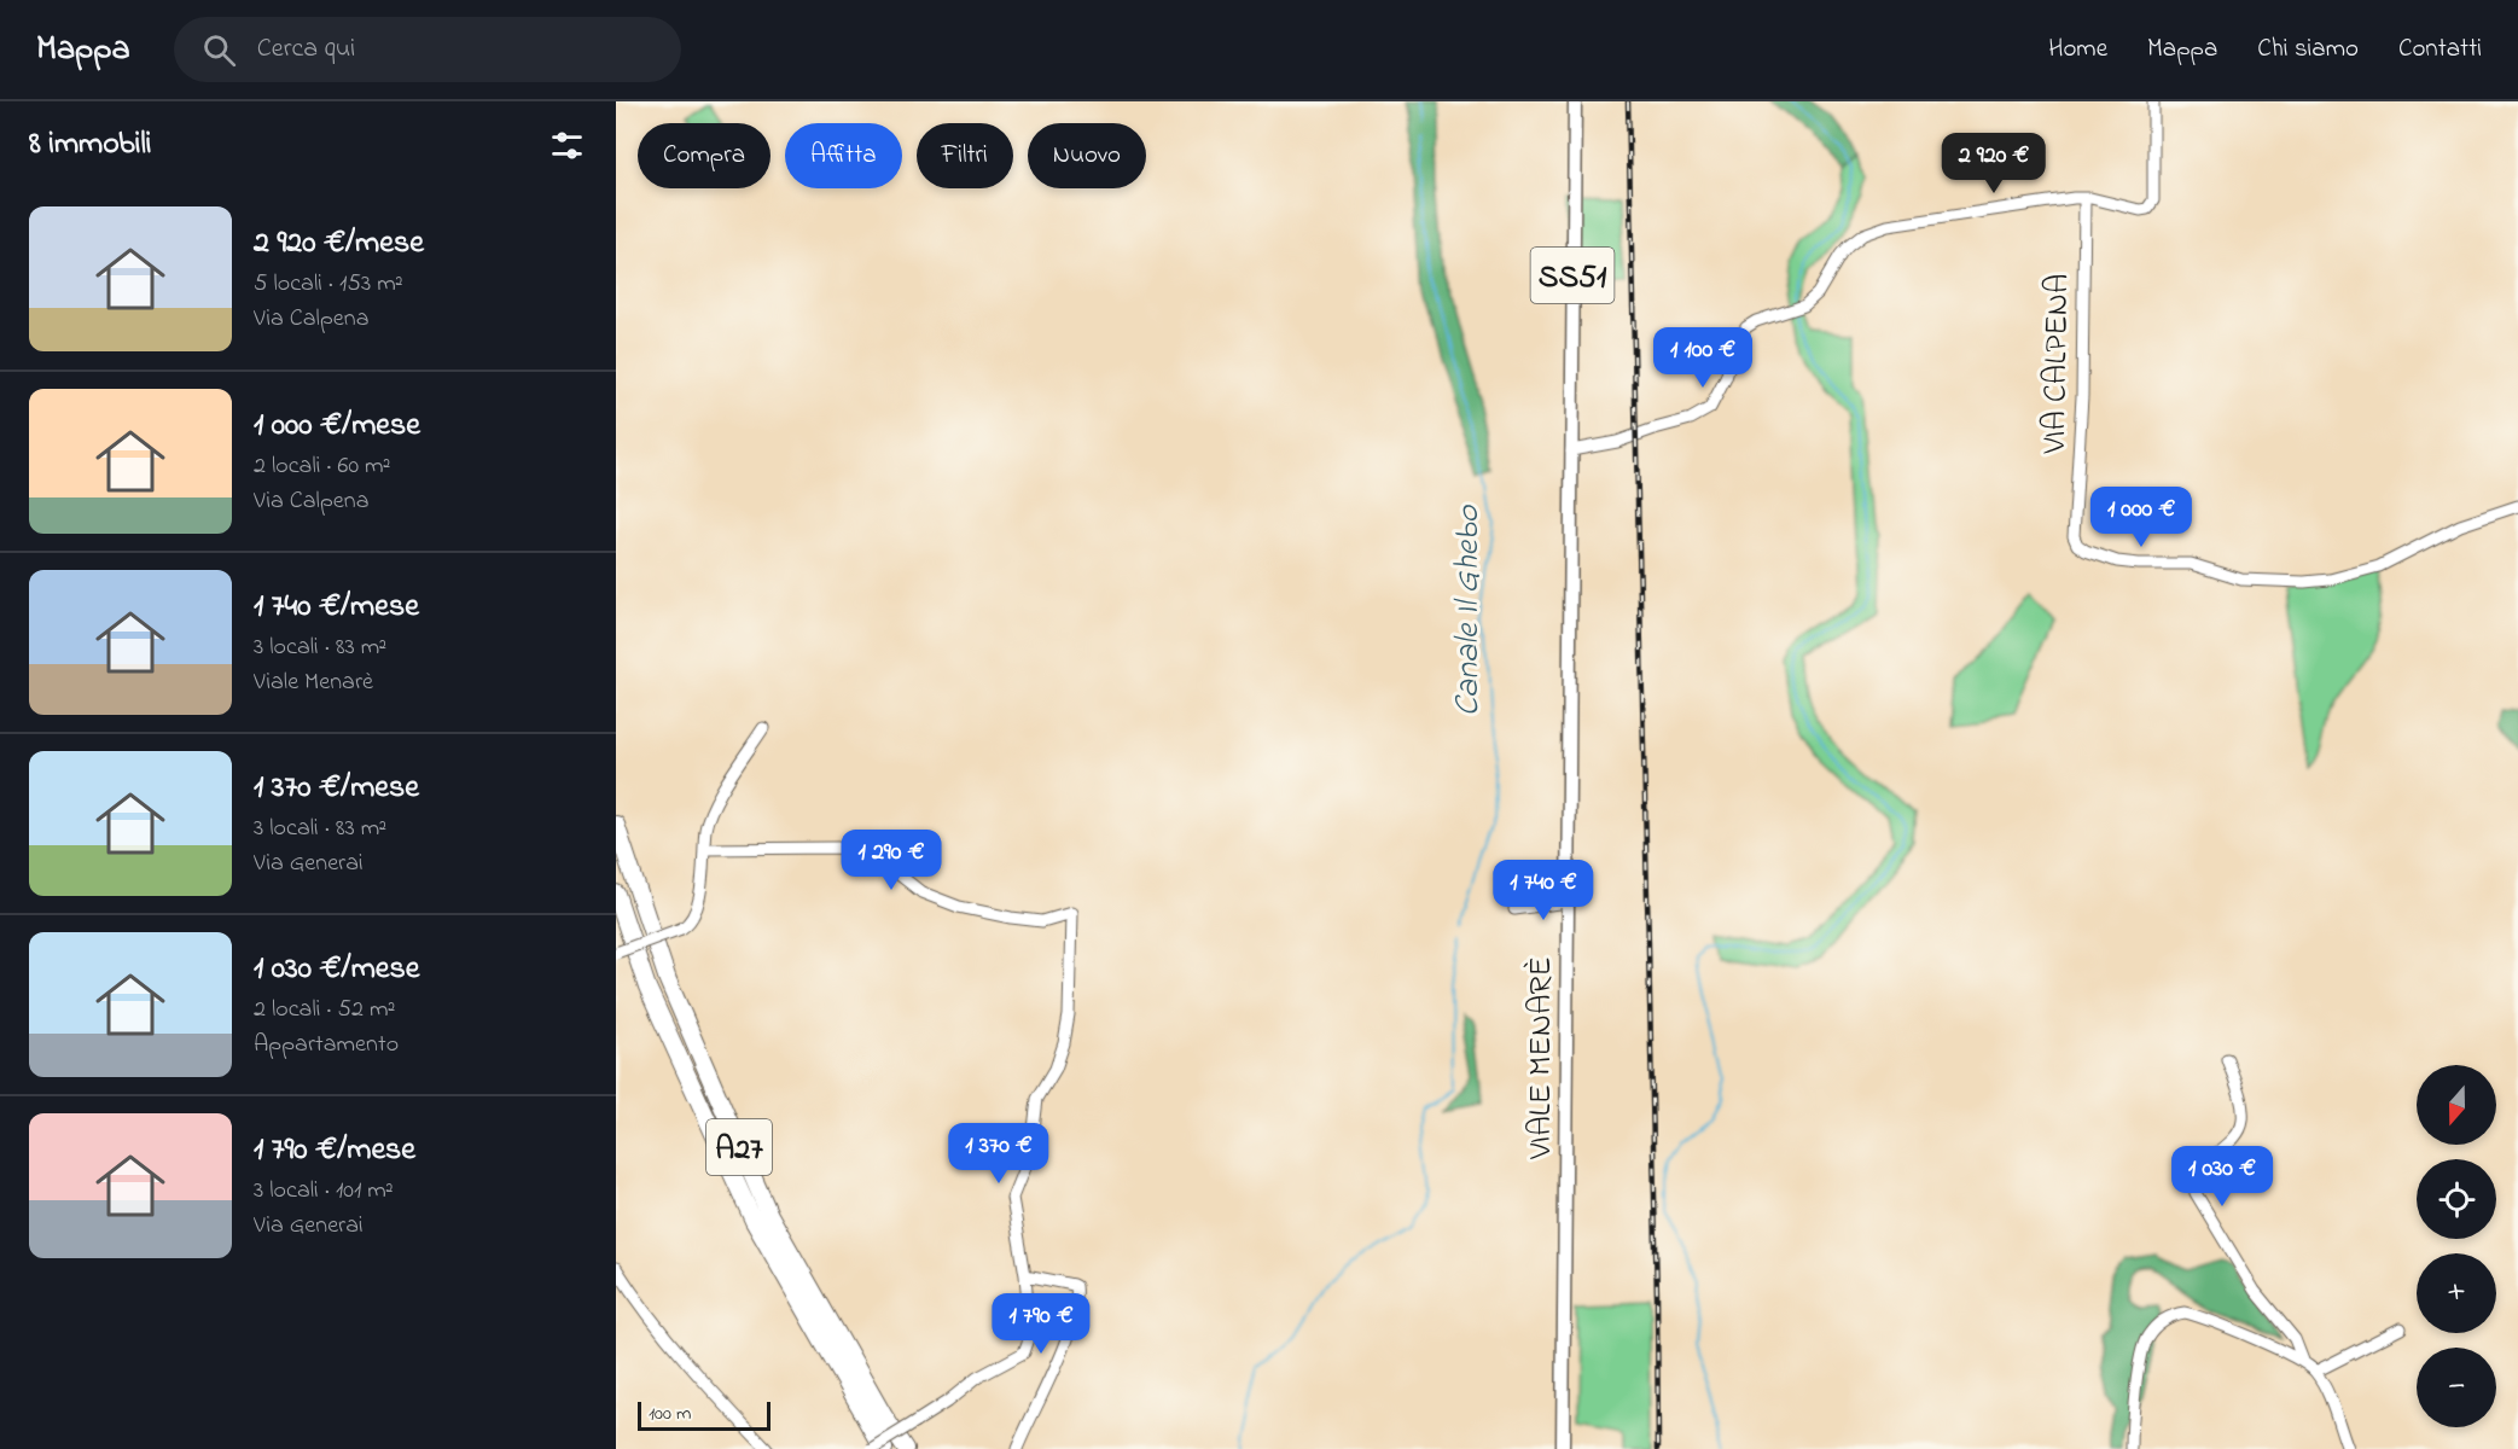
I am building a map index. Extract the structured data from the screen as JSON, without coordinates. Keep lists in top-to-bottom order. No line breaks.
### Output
{"streets":{"highway":["A27"],"main road":["SS51","VIALE MENARÈ"],"street":["VIA CALPENA"]},"crossings":[["SS51","VIALE MENARÈ"]],"water":["Canale Il Ghebo"],"scale_bar":"100 m","north":"bottom","page":{"header":"Mappa","search":"Cerca qui","nav":["Home","Mappa","Chi siamo","Contatti"],"heading":"8 immobili","chip":["Compra","Affitta","Filtri","Nuovo"],"price":["2 920 €","1 100 €","1 000 €","1 290 €","1 740 €","1 370 €","1 030 €","1 790 €"],"list":[{"name":"2 920 €/mese","note":"5 locali · 153 m² · Via Calpena"},{"name":"1 000 €/mese","note":"2 locali · 60 m² · Via Calpena"},{"name":"1 740 €/mese","note":"3 locali · 83 m² · Viale Menarè"},{"name":"1 370 €/mese","note":"3 locali · 83 m² · Via Generai"},{"name":"1 030 €/mese","note":"2 locali · 52 m² · Appartamento"},{"name":"1 790 €/mese","note":"3 locali · 101 m² · Via Generai"}],"map_buttons":["+","−"],"scale":"100 m"}}
